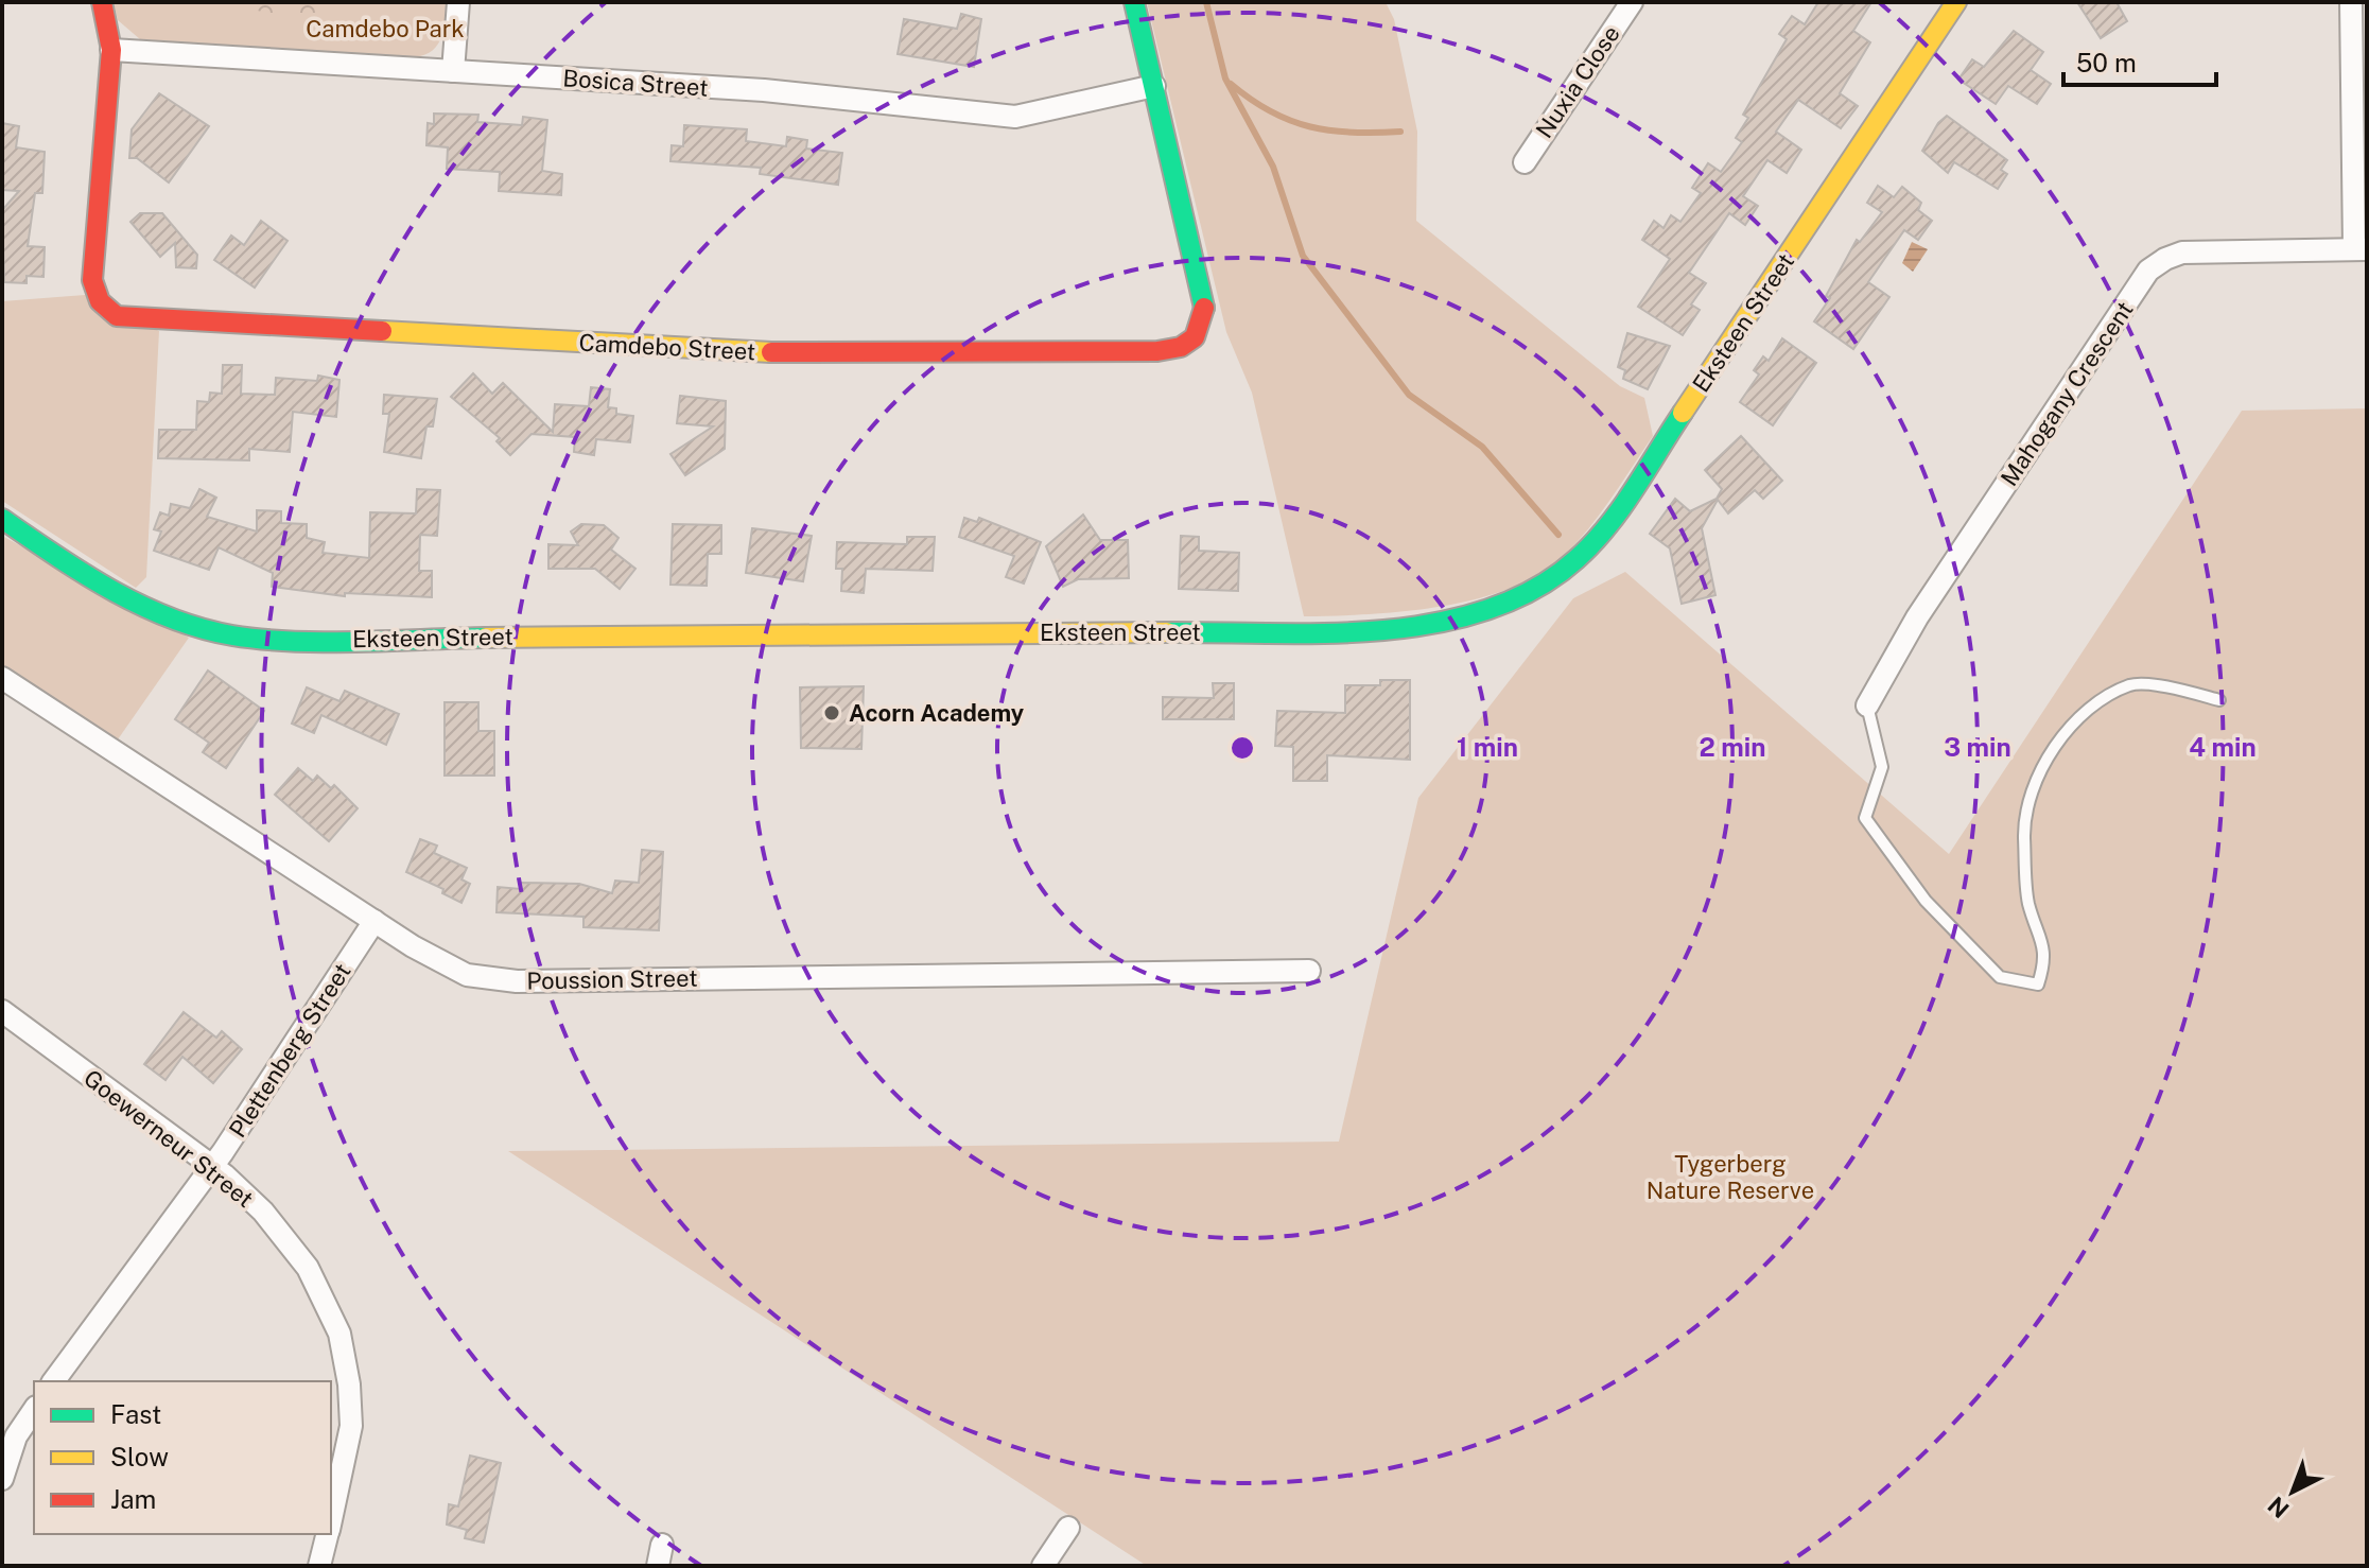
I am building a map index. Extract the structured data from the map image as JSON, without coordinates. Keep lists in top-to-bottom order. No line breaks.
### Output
{"streets":{"street":["Nuxia Close","Bosica Street","Eksteen Street","Camdebo Street","Mahogany Crescent","Poussion Street","Plettenberg Street","Goewerneur Street"]},"crossings":[["Bosica Street","Camdebo Street"],["Poussion Street","Plettenberg Street"],["Plettenberg Street","Goewerneur Street"]],"parks":["Camdebo Park","Tygerberg Nature Reserve"],"places":["Acorn Academy"],"legend":["Fast","Slow","Jam"],"scale_bar":"50 m","north":"bottom left","rings":["1 min","2 min","3 min","4 min"]}
